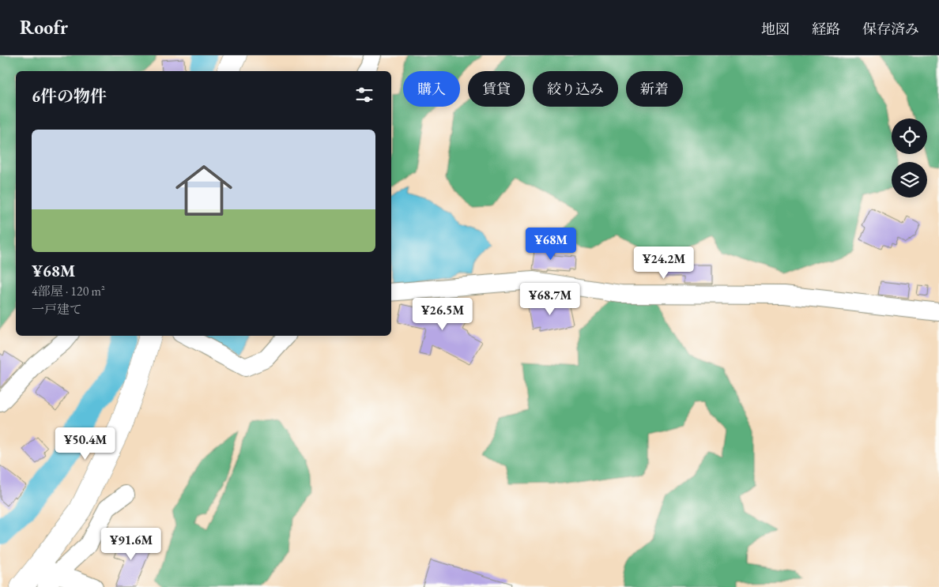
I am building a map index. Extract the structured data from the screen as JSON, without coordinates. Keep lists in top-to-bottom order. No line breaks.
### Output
{"page":{"header":"Roofr","nav":["地図","経路","保存済み"],"chip":["購入","賃貸","絞り込み","新着"],"heading":"6件の物件","list":[{"name":"¥68M","note":"4部屋 · 120 m² · 一戸建て"}],"price":["¥68M","¥24.2M","¥68.7M","¥26.5M","¥50.4M","¥91.6M"]}}
